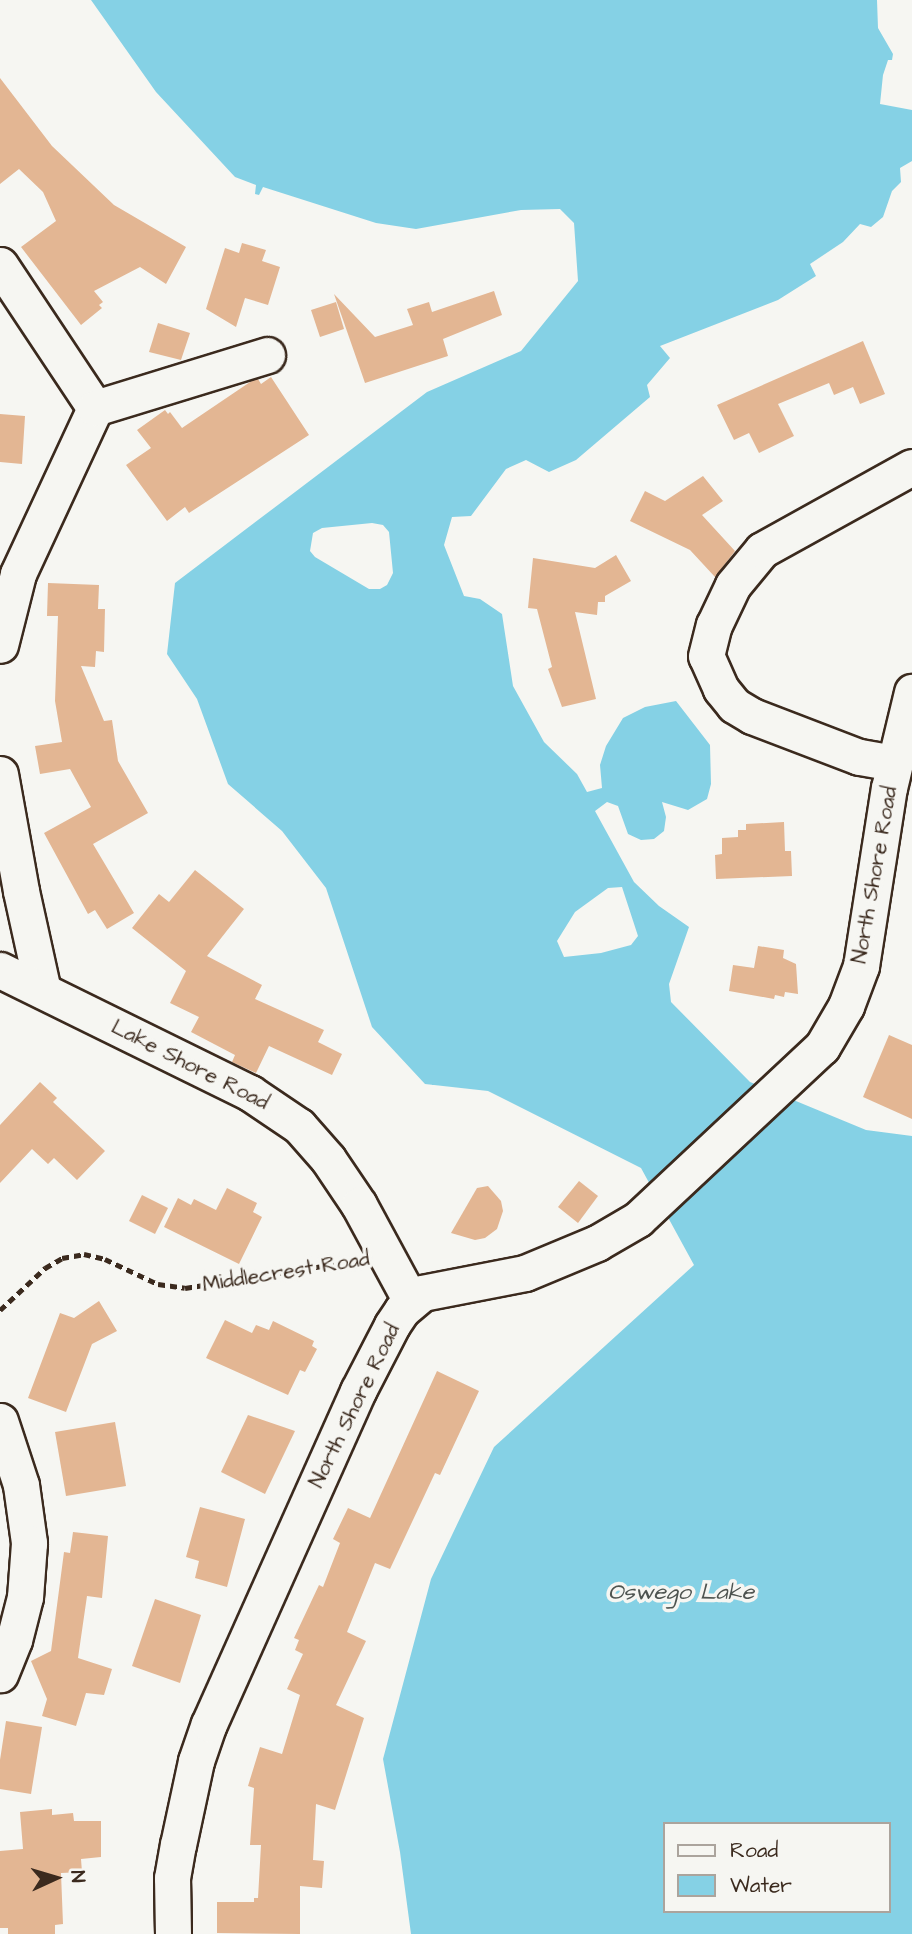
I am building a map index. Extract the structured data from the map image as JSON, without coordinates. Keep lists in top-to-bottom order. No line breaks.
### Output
{"streets":{"street":["North Shore Road","Lake Shore Road"],"path":["Middlecrest Road"]},"crossings":[["North Shore Road","Lake Shore Road"],["Lake Shore Road","Middlecrest Road"]],"water":["Oswego Lake"],"legend":["Road","Water"],"north":"right"}
